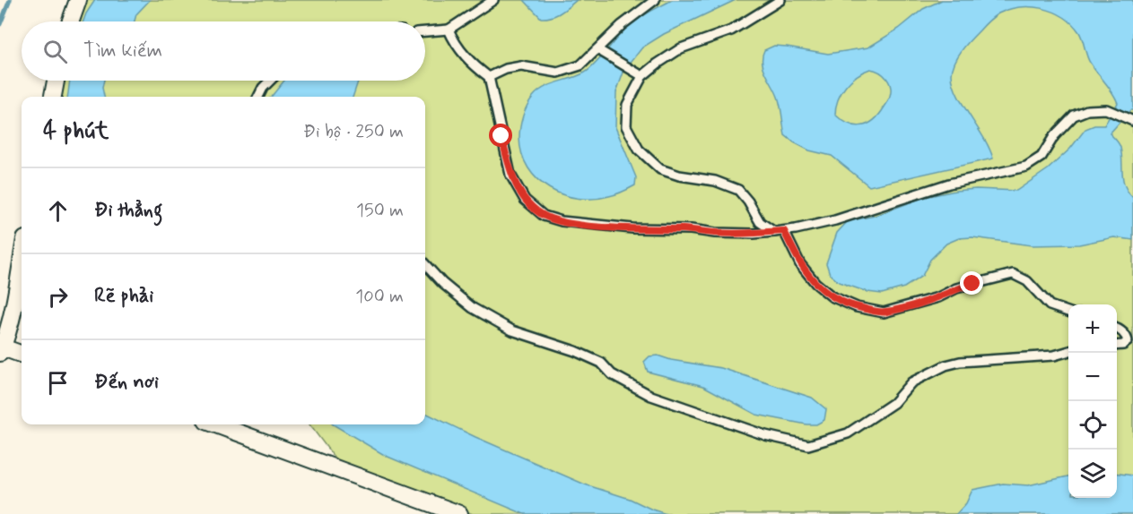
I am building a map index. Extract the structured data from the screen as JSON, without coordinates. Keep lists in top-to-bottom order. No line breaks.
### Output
{"page":{"search":"Tìm kiếm","heading":["4 phút","Đi bộ · 250 m"],"list":[["Đi thẳng","150 m"],["Rẽ phải","100 m"],"Đến nơi"],"map_buttons":["+","−"]}}
